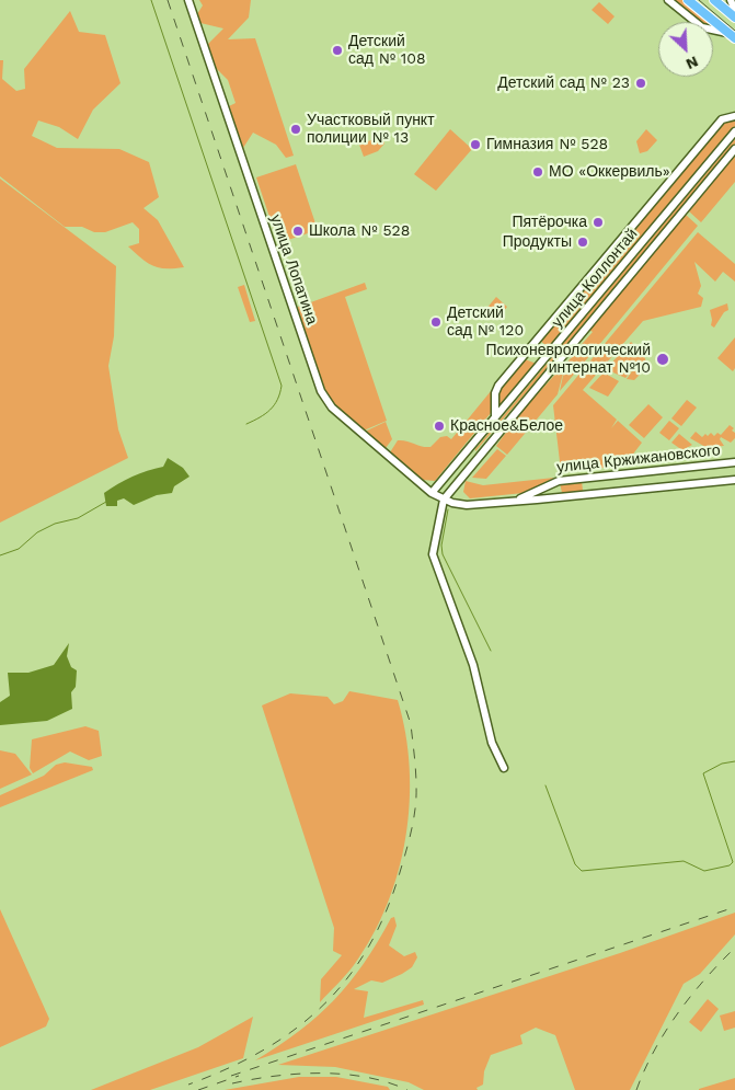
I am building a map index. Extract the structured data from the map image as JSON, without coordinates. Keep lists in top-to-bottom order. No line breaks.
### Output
{"streets":{"street":["улица Лопатина","улица Коллонтай","улица Кржижановского"]},"crossings":[["улица Лопатина","улица Коллонтай"],["улица Лопатина","улица Кржижановского"],["улица Коллонтай","улица Кржижановского"]],"places":["Детский сад № 108","Детский сад № 23","Участковый пункт полиции № 13","Гимназия № 528","МО «Оккервиль»","Пятёрочка","Школа № 528","Продукты","Детский сад № 120","Психоневрологический интернат №10","Красное&Белое"],"north":"bottom right"}
